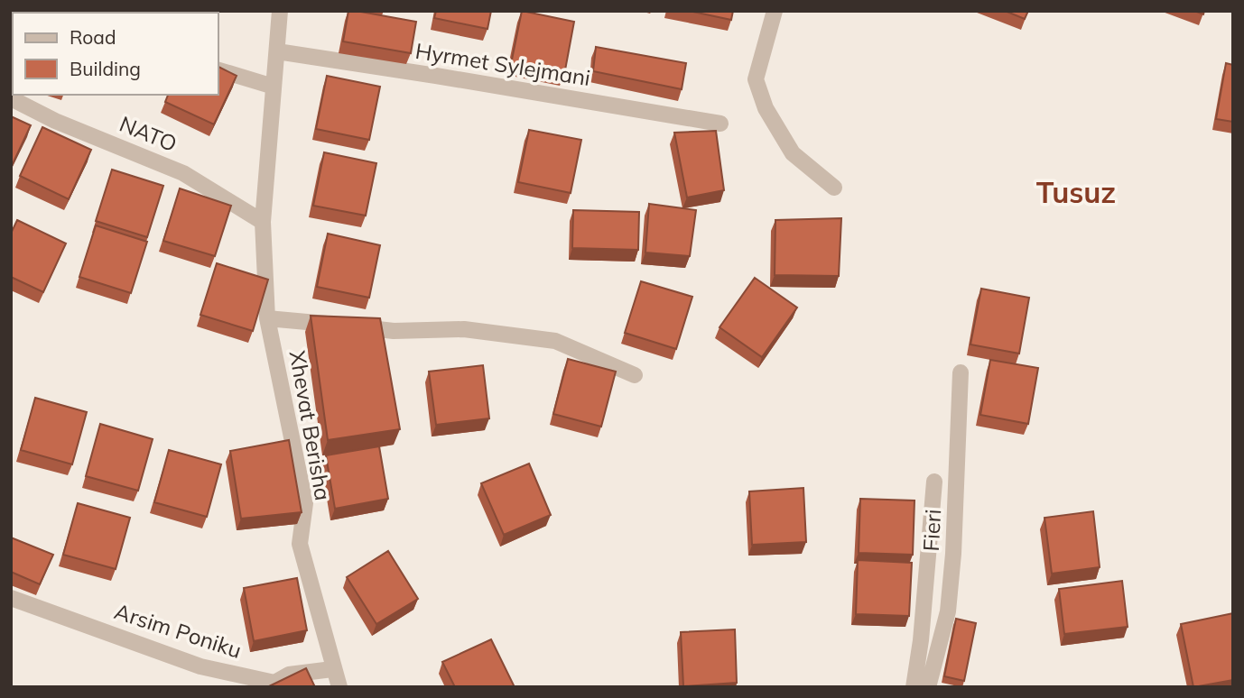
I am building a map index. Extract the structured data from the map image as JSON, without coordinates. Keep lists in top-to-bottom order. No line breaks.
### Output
{"streets":{"street":["Hyrmet Sylejmani","NATO","Xhevat Berisha","Fieri","Arsim Poniku"]},"crossings":[["Hyrmet Sylejmani","Xhevat Berisha"],["NATO","Xhevat Berisha"],["Xhevat Berisha","Arsim Poniku"]],"districts":["Tusuz"],"legend":["Road","Building"]}
